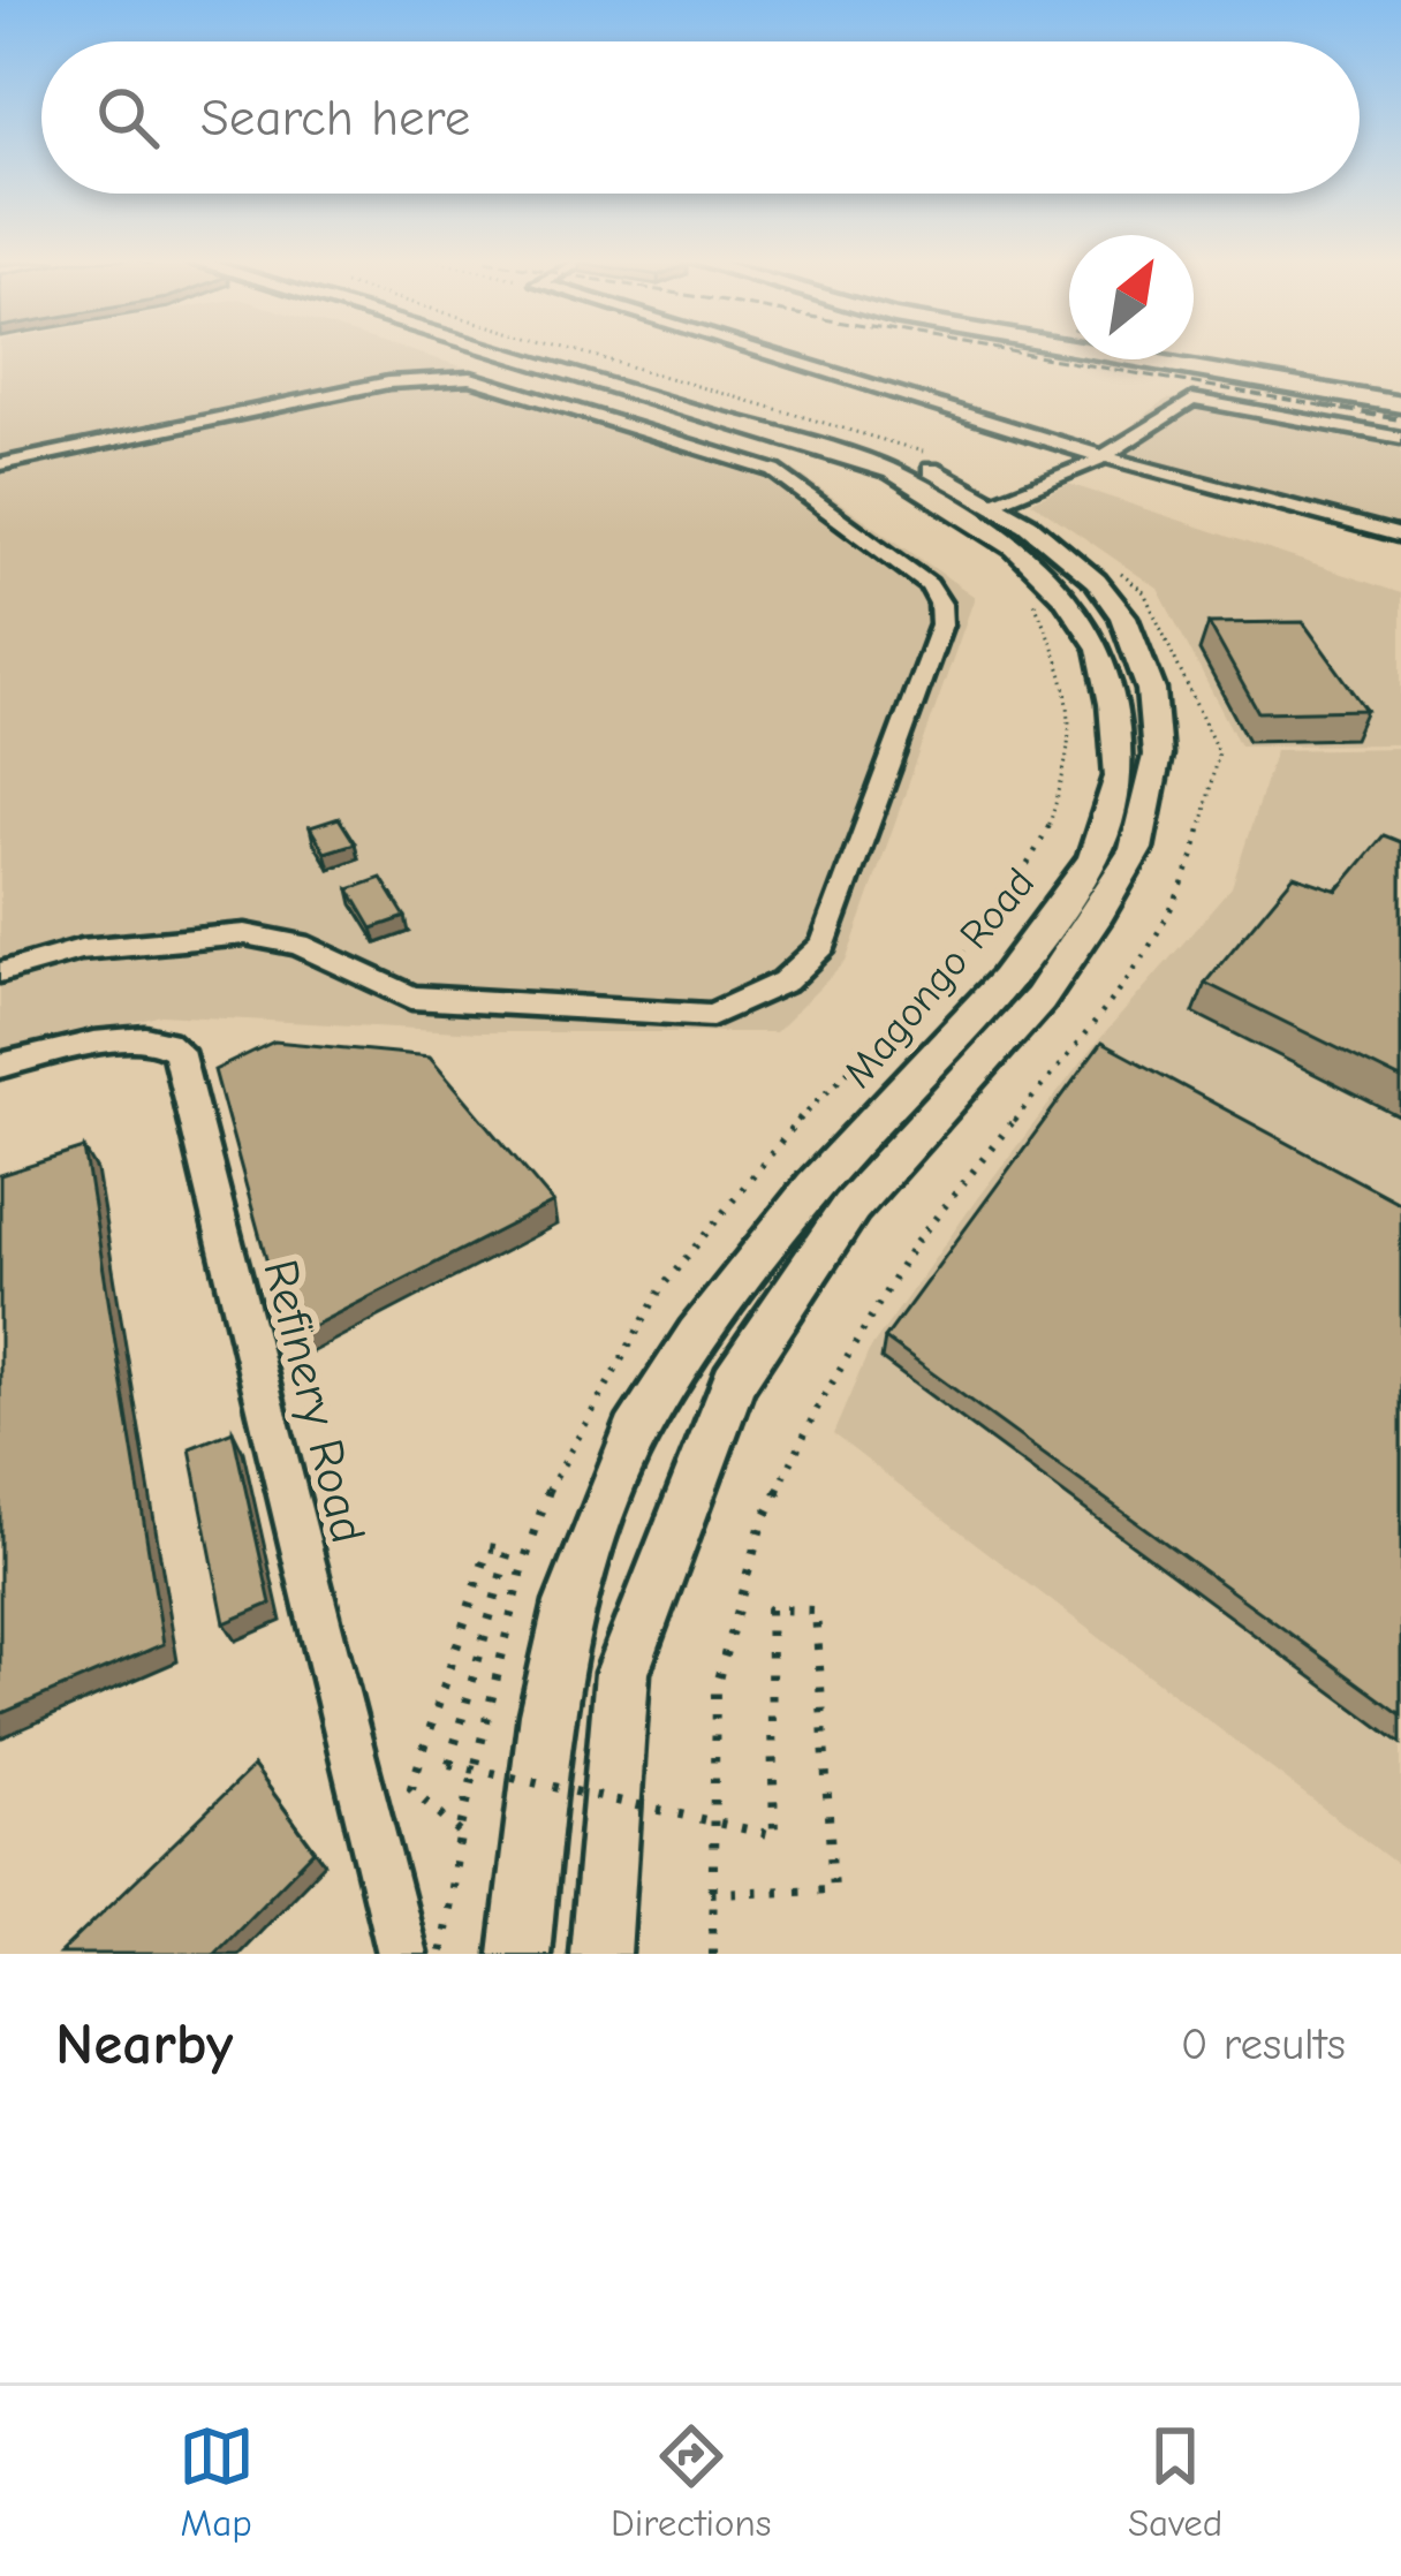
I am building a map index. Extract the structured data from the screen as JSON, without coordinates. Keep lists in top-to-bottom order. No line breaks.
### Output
{"streets":{"main road":["Magongo Road"],"street":["Refinery Road"]},"north":"top right","page":{"search":"Search here","heading":["Nearby","0 results"],"nav":["Map","Directions","Saved"]}}
